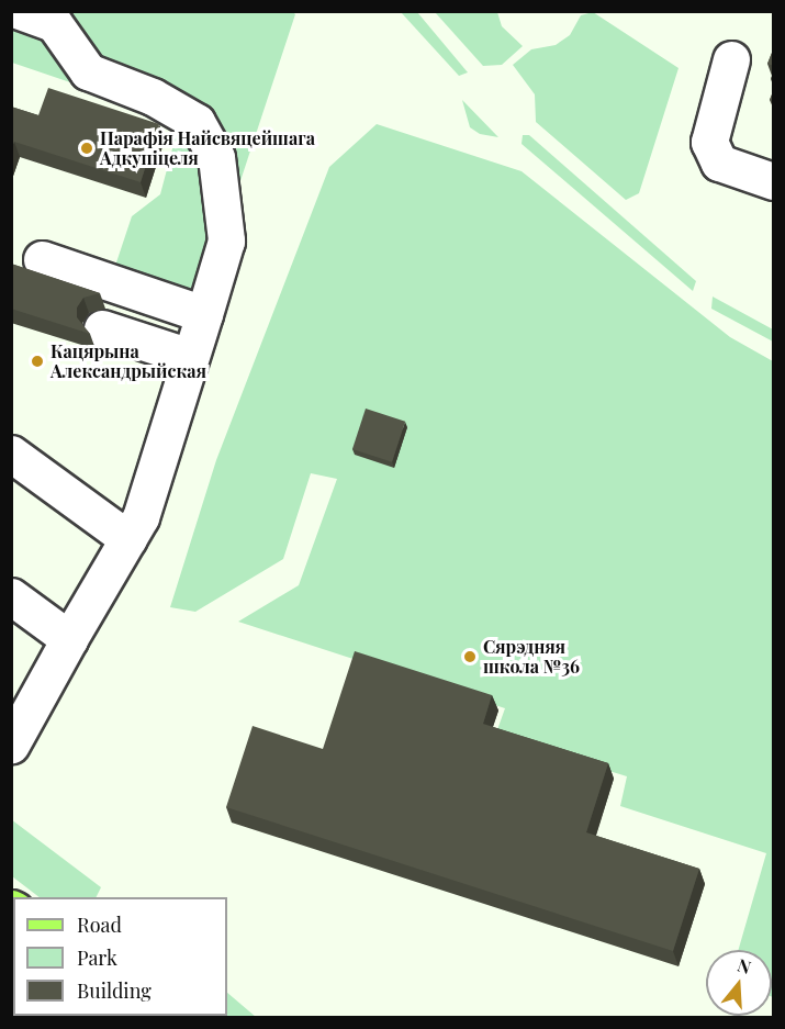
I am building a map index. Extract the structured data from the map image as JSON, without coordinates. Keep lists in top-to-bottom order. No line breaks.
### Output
{"places":["Парафія Найсвяцейшага Адкупіцеля","Кацярына Александрыйская","Сярэдняя школа №36"],"legend":["Road","Park","Building"],"north":"top"}
